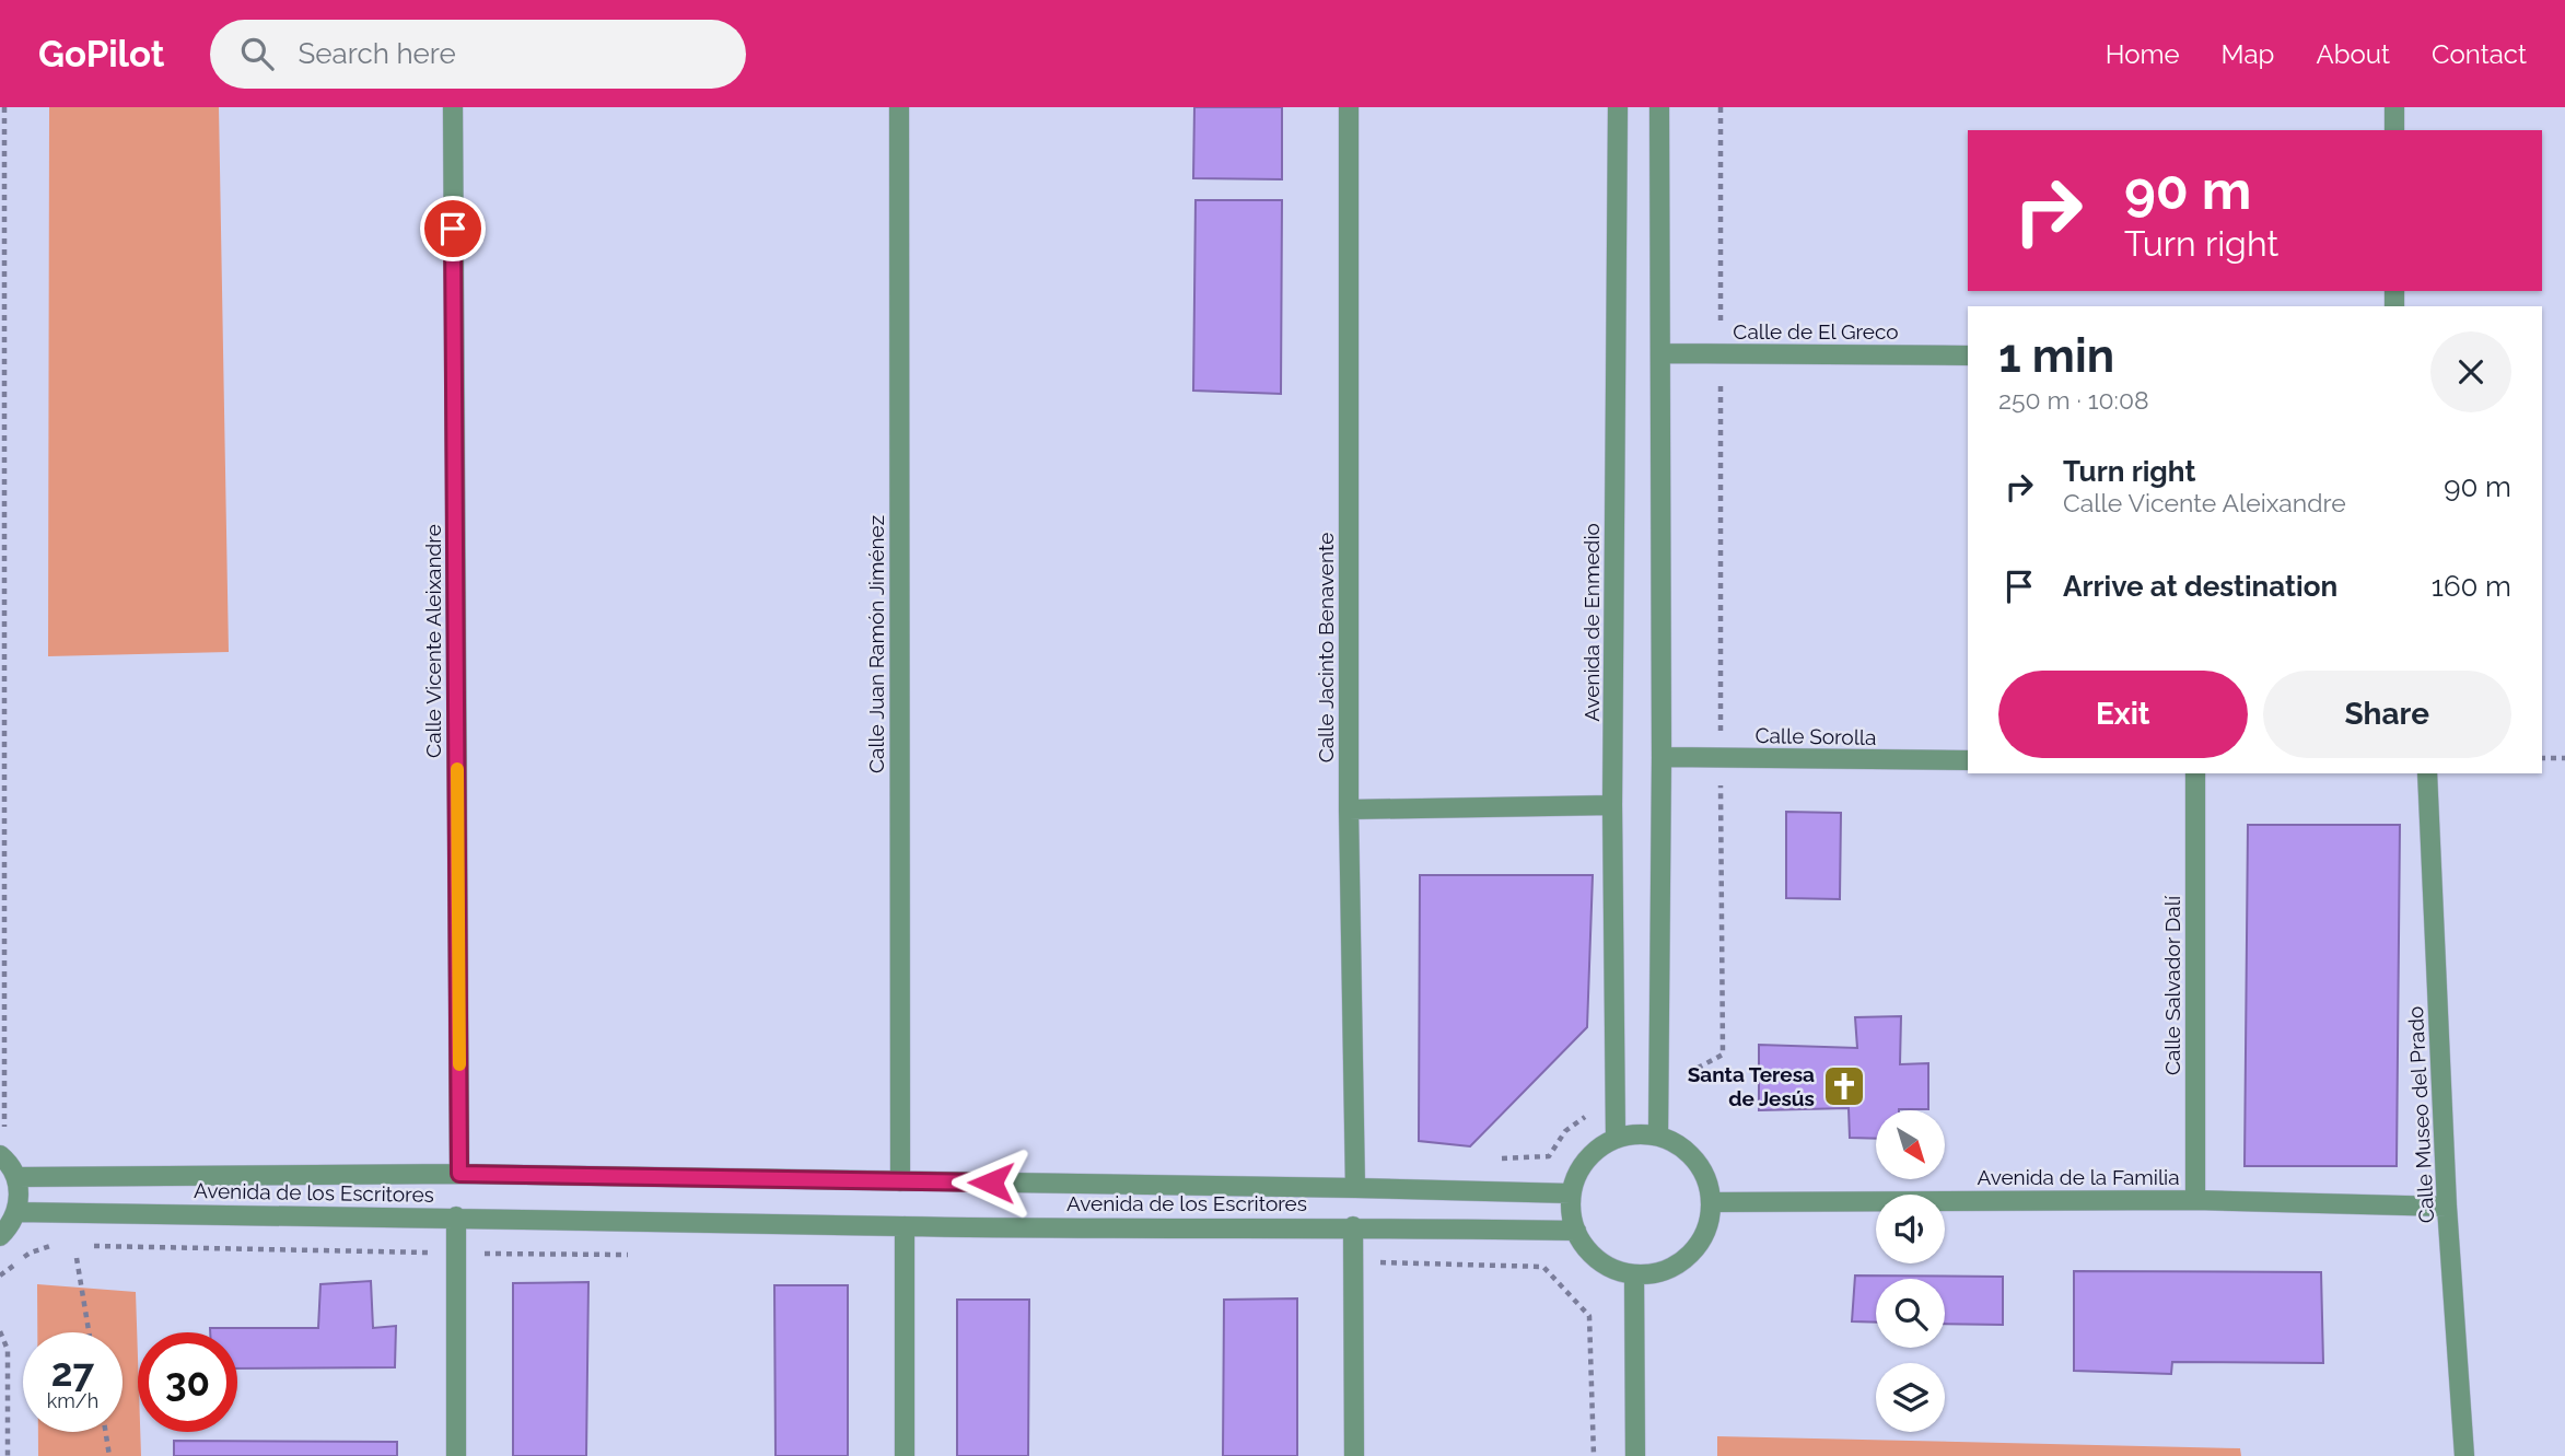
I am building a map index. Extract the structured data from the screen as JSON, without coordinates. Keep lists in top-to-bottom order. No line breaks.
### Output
{"streets":{"street":["Calle de El Greco","Avenida de Enmedio","Calle Vicente Aleixandre","Calle Juan Ramón Jiménez","Calle Jacinto Benavente","Calle Sorolla","Calle Salvador Dalí","Calle Museo del Prado","Avenida de la Familia","Avenida de los Escritores"]},"crossings":[["Avenida de Enmedio","Avenida de la Familia"],["Avenida de Enmedio","Avenida de los Escritores"],["Calle Vicente Aleixandre","Avenida de los Escritores"],["Calle Juan Ramón Jiménez","Avenida de los Escritores"],["Calle Jacinto Benavente","Avenida de los Escritores"],["Calle Salvador Dalí","Avenida de la Familia"],["Calle Museo del Prado","Avenida de la Familia"],["Avenida de la Familia","Avenida de los Escritores"]],"places":{"church":["Santa Teresa de Jesús"]},"north":"bottom right","page":{"header":"GoPilot","search":"Search here","nav":["Home","Map","About","Contact"],"turn":["90 m","Turn right"],"heading":["1 min","250 m · 10:08"],"list":[{"name":"Turn right","note":"Calle Vicente Aleixandre","value":"90 m"},{"name":"Arrive at destination","value":"160 m"}],"buttons":["Exit","Share"],"speed":"27 km/h","limit":"30"}}
